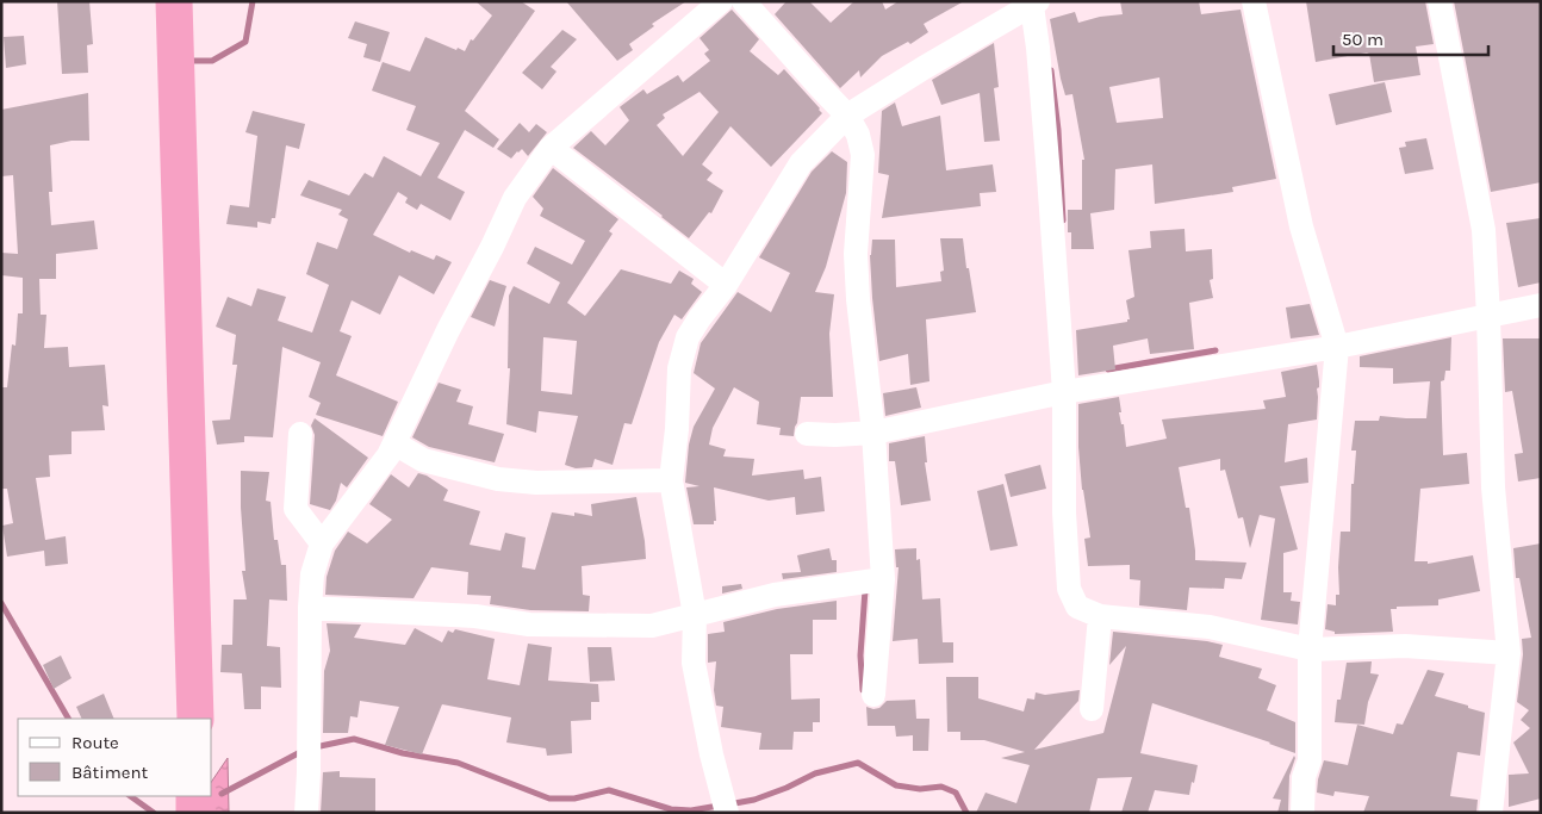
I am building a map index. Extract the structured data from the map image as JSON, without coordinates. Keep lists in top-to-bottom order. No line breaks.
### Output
{"legend":["Route","Bâtiment"],"scale_bar":"50 m"}
